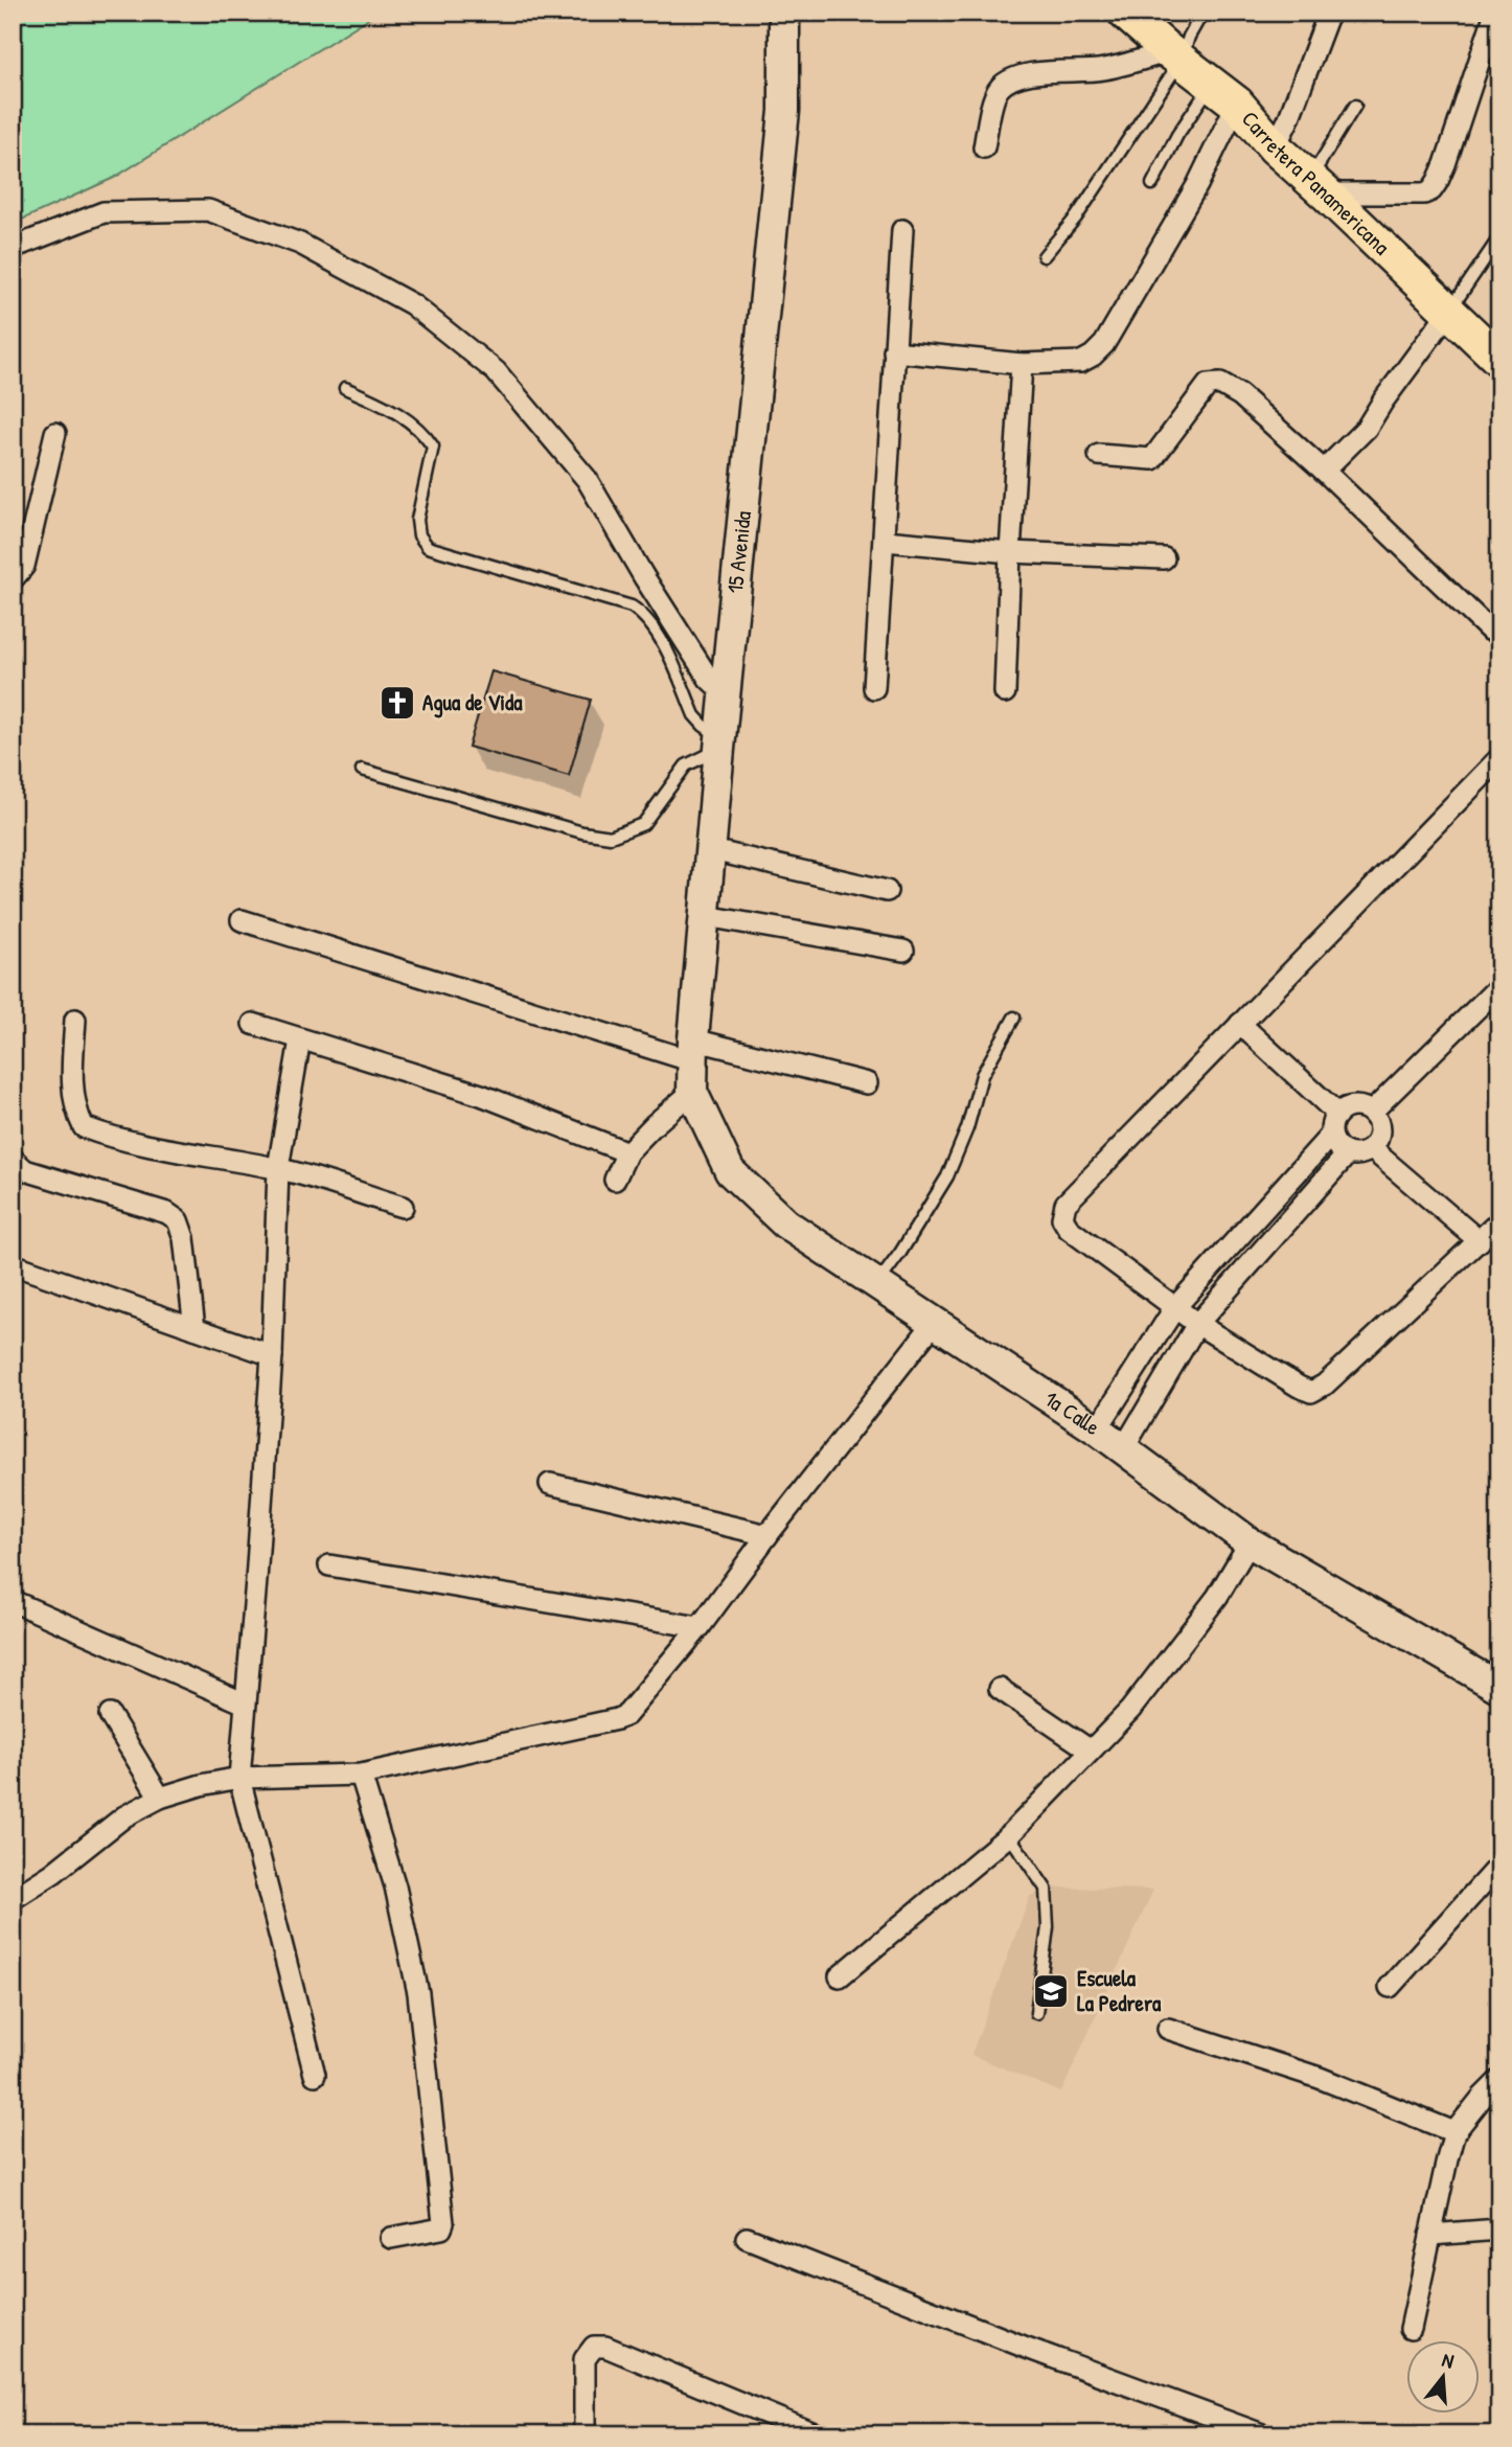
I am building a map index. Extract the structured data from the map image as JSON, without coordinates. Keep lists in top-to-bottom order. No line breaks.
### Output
{"streets":{"main road":["Carretera Panamericana"],"street":["15 Avenida","1a Calle"]},"crossings":[["15 Avenida","1a Calle"]],"places":{"church":["Agua de Vida"],"school or university":["Escuela La Pedrera"]},"north":"top"}
